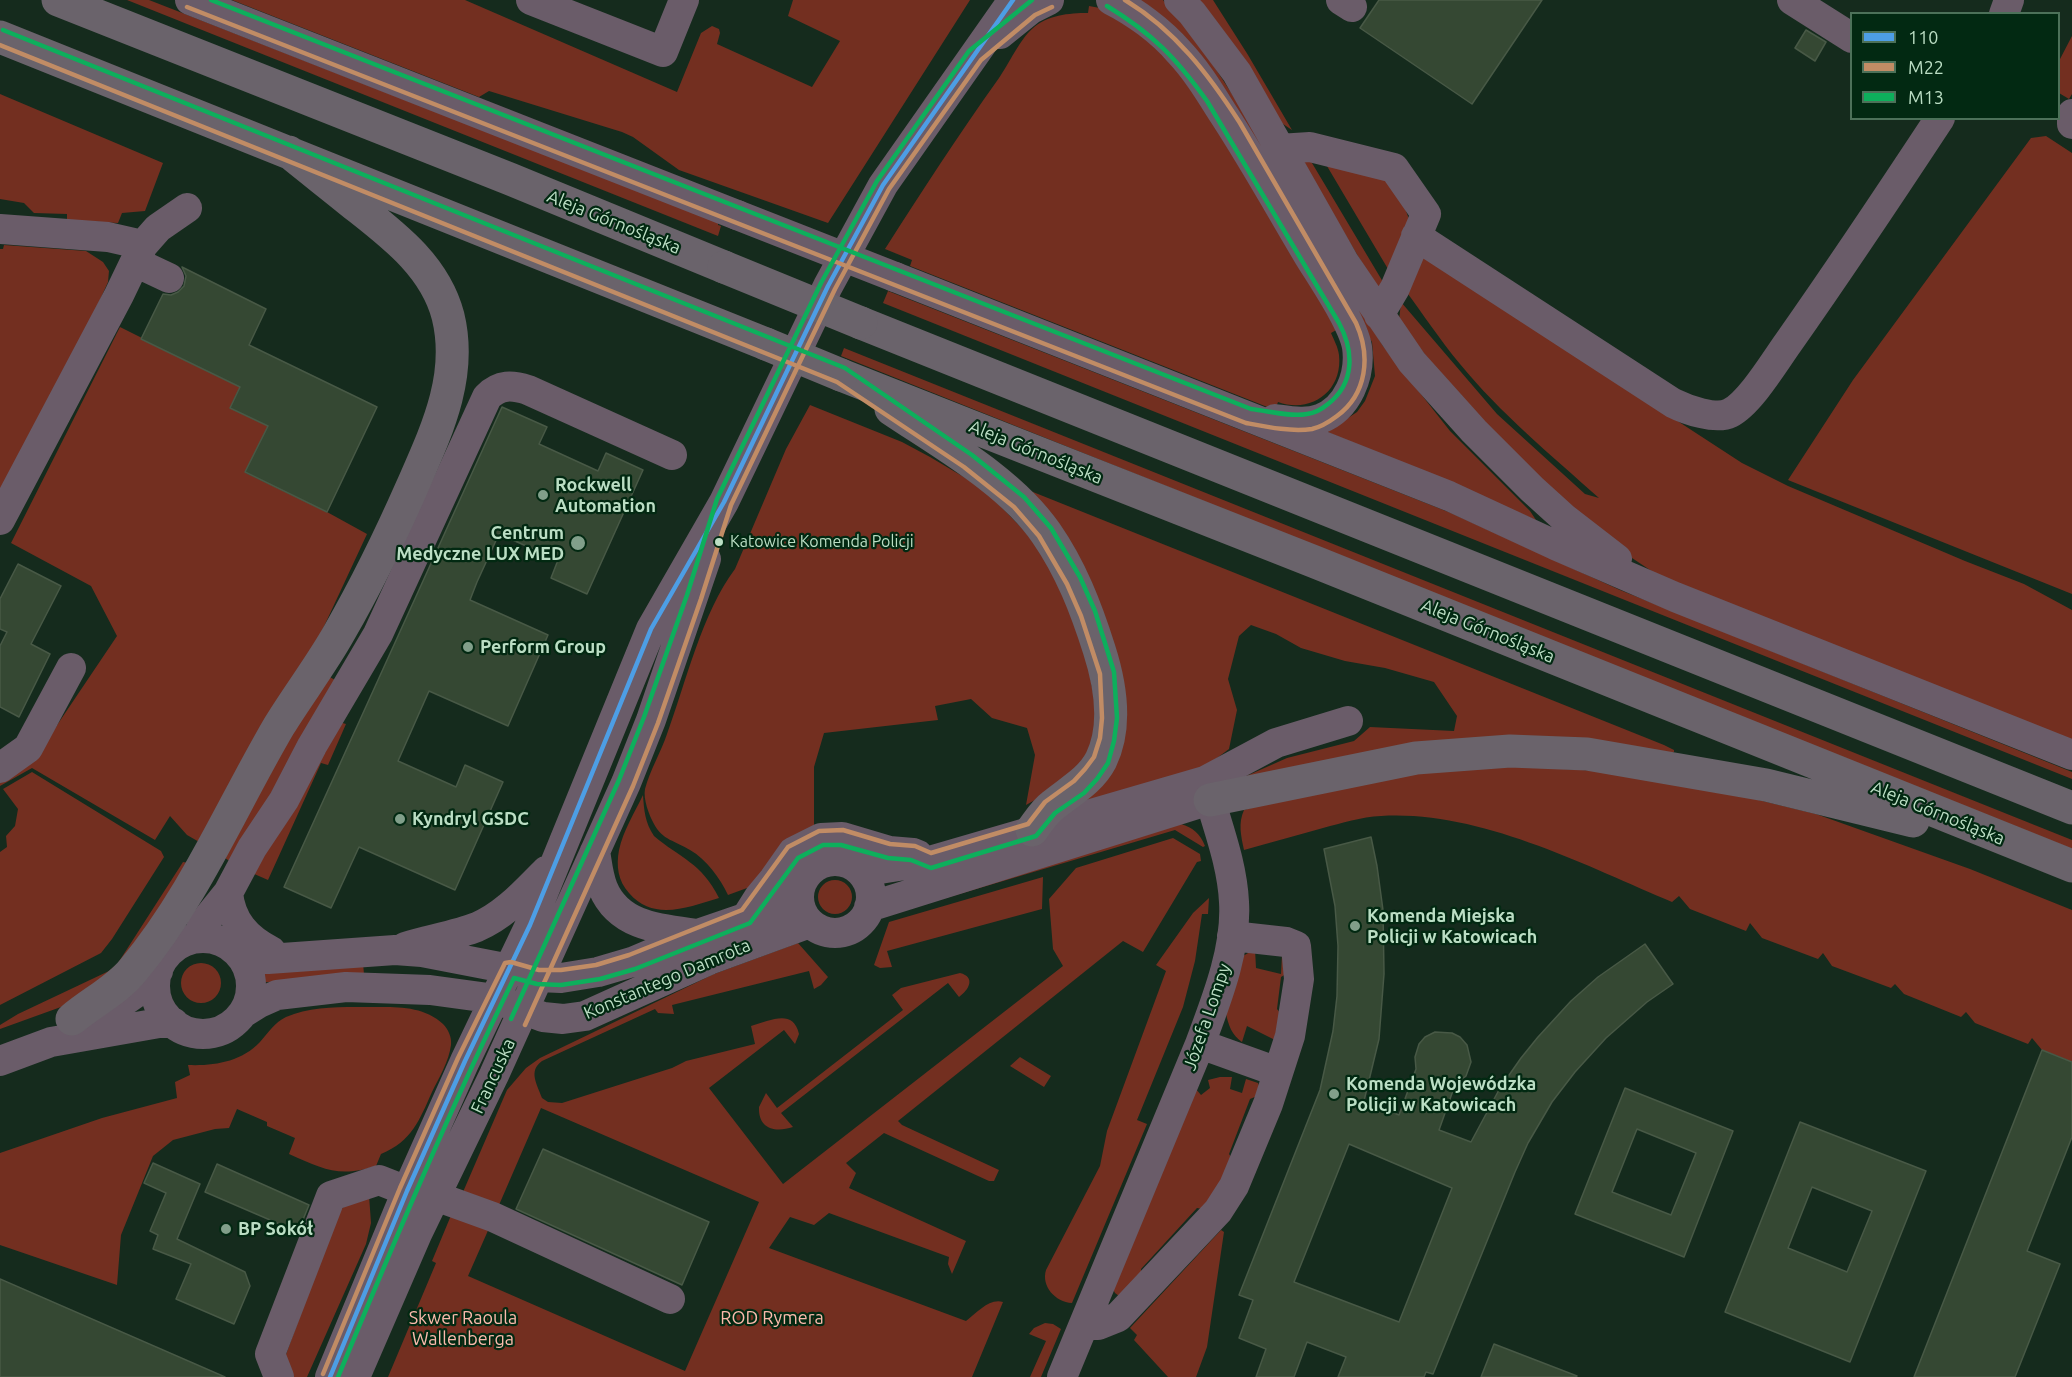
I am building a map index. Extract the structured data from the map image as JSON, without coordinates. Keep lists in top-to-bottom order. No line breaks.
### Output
{"streets":{"highway":["Aleja Górnośląska"],"street":["Konstantego Damrota","Józefa Lompy","Francuska"]},"crossings":[["Konstantego Damrota","Francuska"]],"parks":["Skwer Raoula Wallenberga","ROD Rymera"],"places":["Rockwell Automation","Katowice Komenda Policji","Centrum Medyczne LUX MED","Perform Group","Kyndryl GSDC","Komenda Miejska Policji w Katowicach","Komenda Wojewódzka Policji w Katowicach","BP Sokół"],"lines":["transit line 110","transit line M22","transit line M13"],"legend":["110","M22","M13"]}
